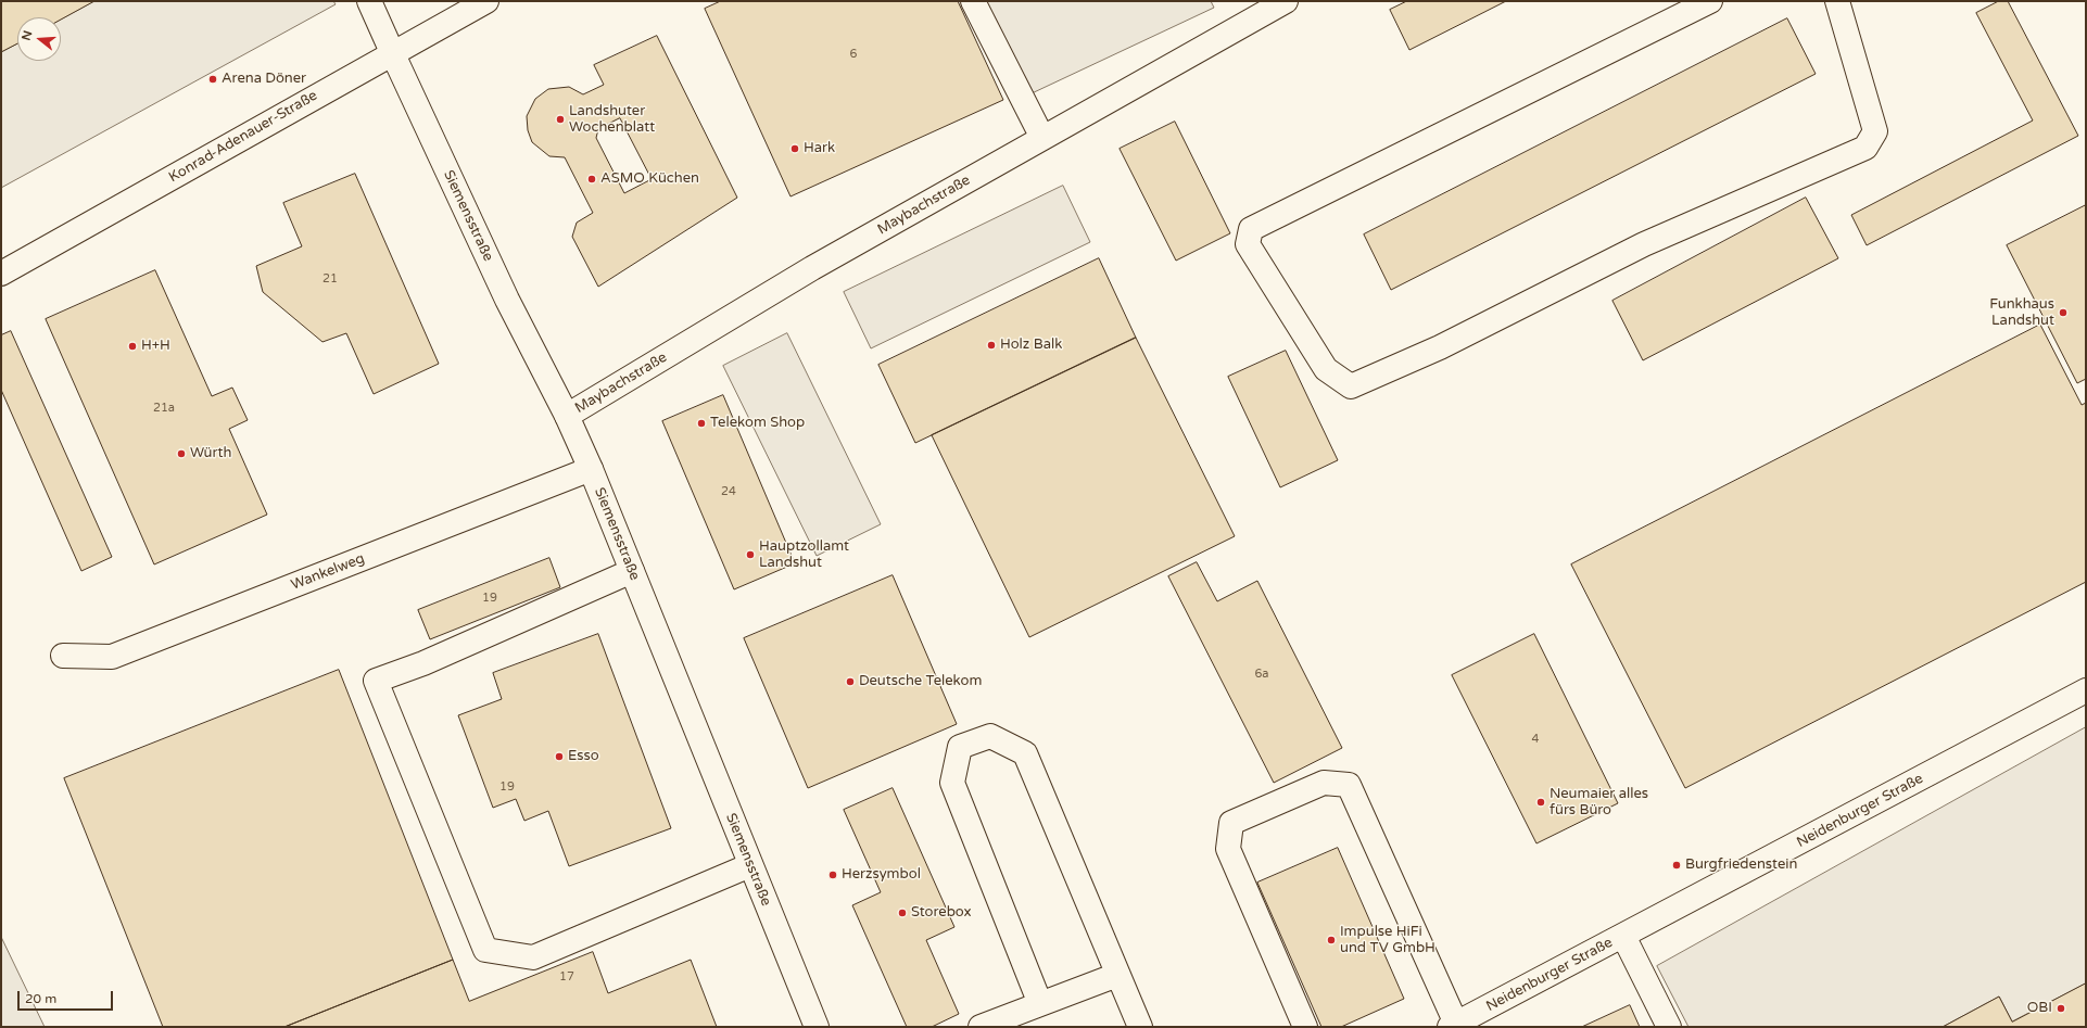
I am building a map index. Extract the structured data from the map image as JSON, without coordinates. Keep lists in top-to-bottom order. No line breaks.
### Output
{"streets":{"street":["Konrad-Adenauer-Straße","Maybachstraße","Siemensstraße","Wankelweg","Neidenburger Straße"]},"crossings":[["Konrad-Adenauer-Straße","Siemensstraße"],["Maybachstraße","Siemensstraße"],["Siemensstraße","Wankelweg"]],"places":["Arena Döner","Landshuter Wochenblatt","Hark","ASMO Küchen","Funkhaus Landshut","Holz Balk","H+H","Telekom Shop","Würth","Hauptzollamt Landshut","Deutsche Telekom","Esso","Neumaier alles fürs Büro","Burgfriedenstein","Herzsymbol","Storebox","Impulse HiFi und TV GmbH","OBI"],"house_numbers":["6","21","21a","24","19","6a","4","19","17"],"scale_bar":"20 m","north":"left"}
